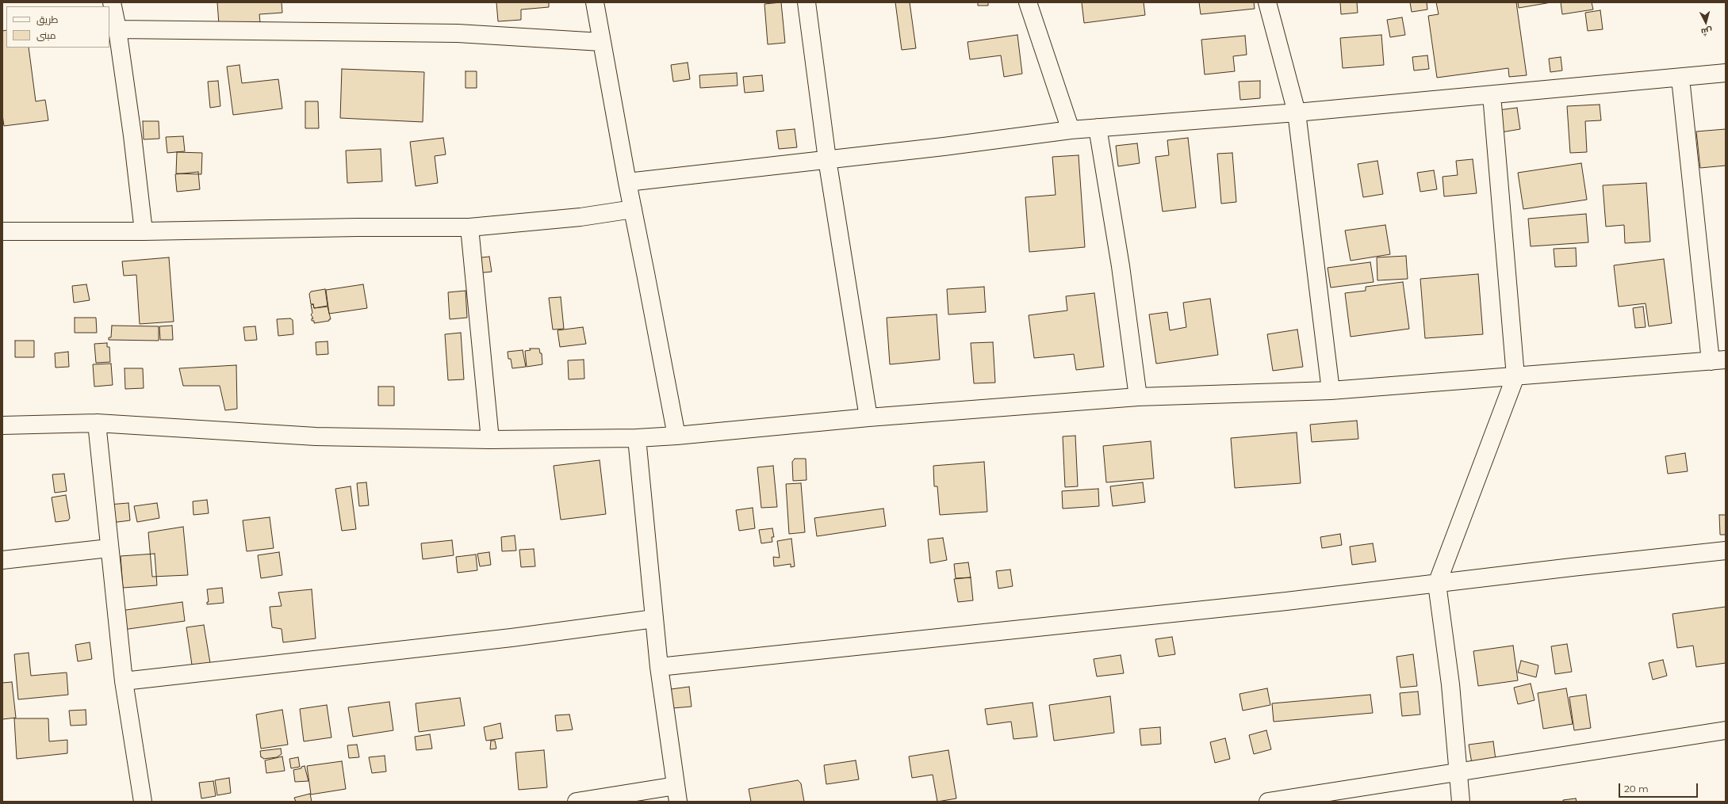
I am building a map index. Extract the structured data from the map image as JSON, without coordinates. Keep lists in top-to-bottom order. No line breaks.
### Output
{"legend":["طريق","مبنى"],"scale_bar":"20 m","north":"bottom"}
